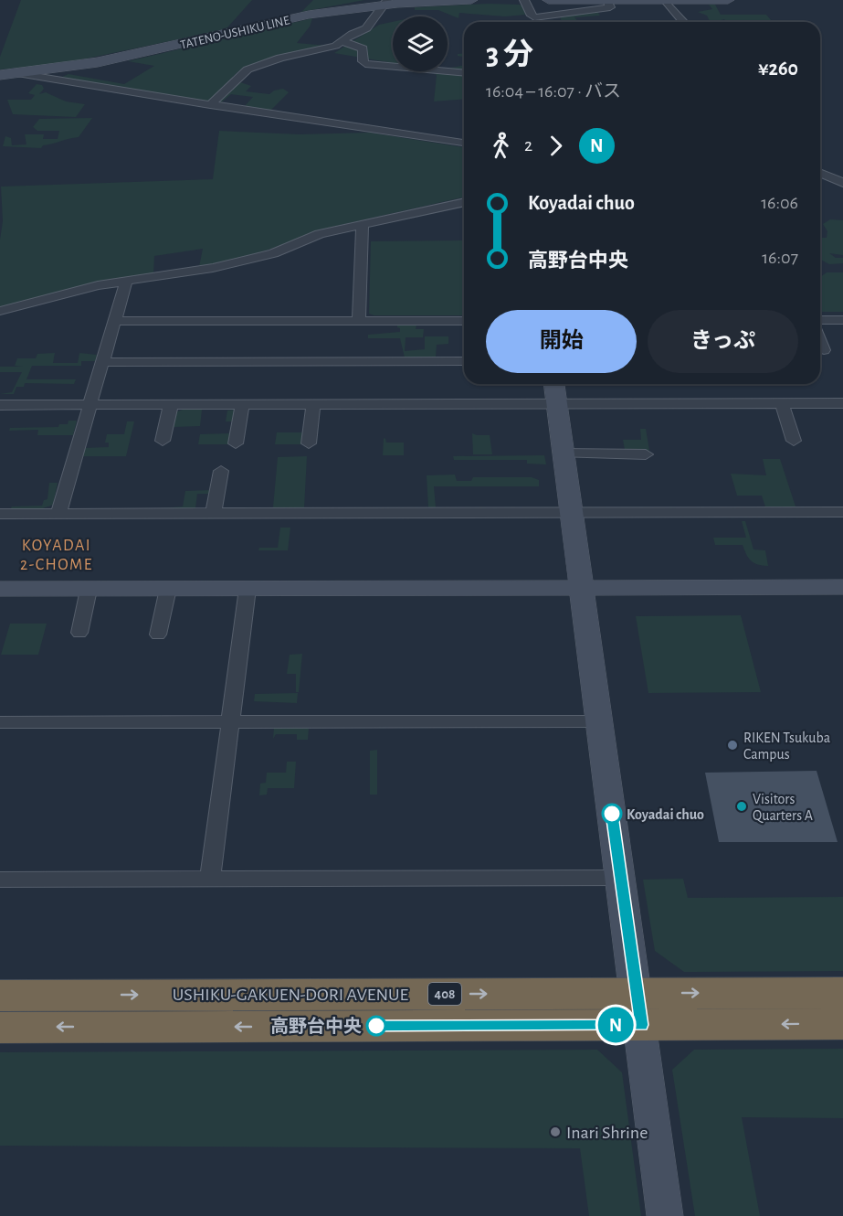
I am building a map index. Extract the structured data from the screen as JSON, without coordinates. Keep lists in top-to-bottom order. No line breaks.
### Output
{"streets":{"highway":["USHIKU-GAKUEN-DORI AVENUE","408"],"street":["TATENO-USHIKU LINE"]},"districts":["KOYADAI 2-CHOME"],"places":["RIKEN Tsukuba Campus","Visitors Quarters A","Koyadai chuo","高野台中央","Inari Shrine"],"lines":["bus line N"],"page":{"on_map":"N","heading":["3 分","16:04 – 16:07 · バス","¥260"],"legs":["2","N"],"list":[{"name":"Koyadai chuo","value":"16:06"},{"name":"高野台中央","value":"16:07"}],"buttons":["開始","きっぷ"]}}
